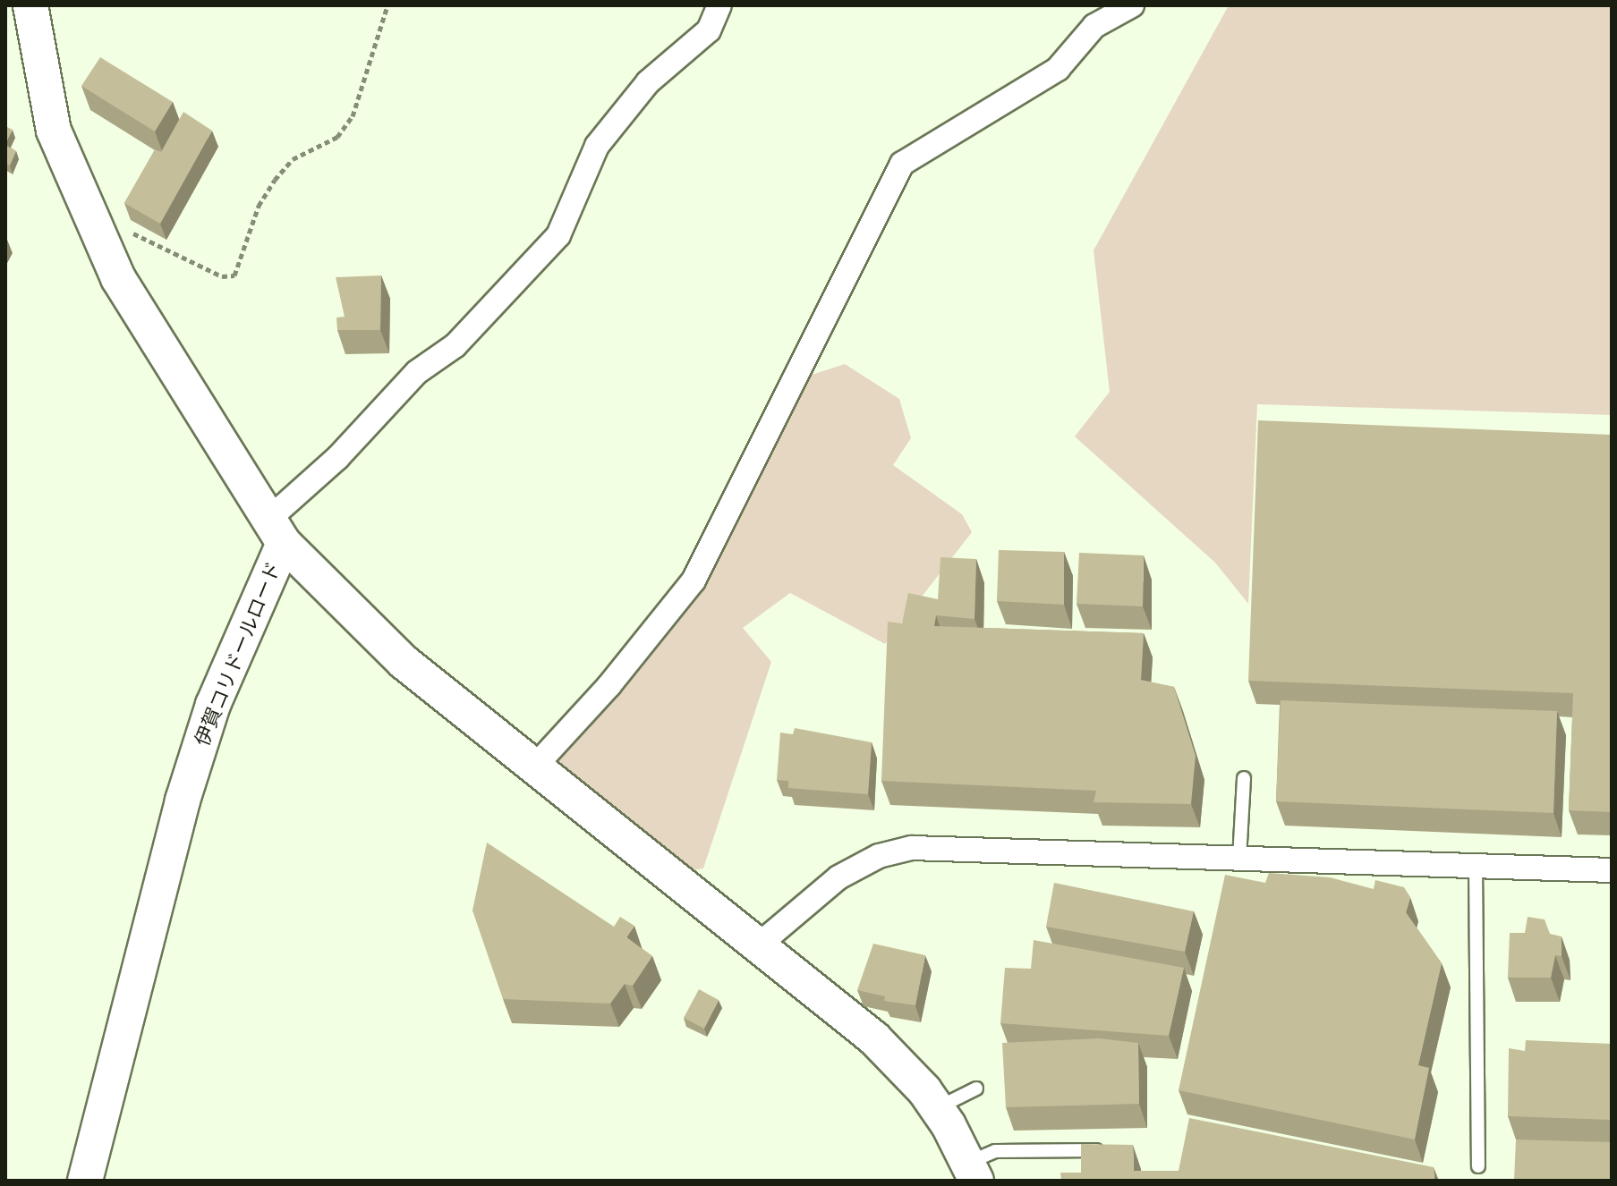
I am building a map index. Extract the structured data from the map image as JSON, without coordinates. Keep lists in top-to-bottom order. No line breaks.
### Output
{"streets":{"street":["伊賀コリドールロード"]}}
